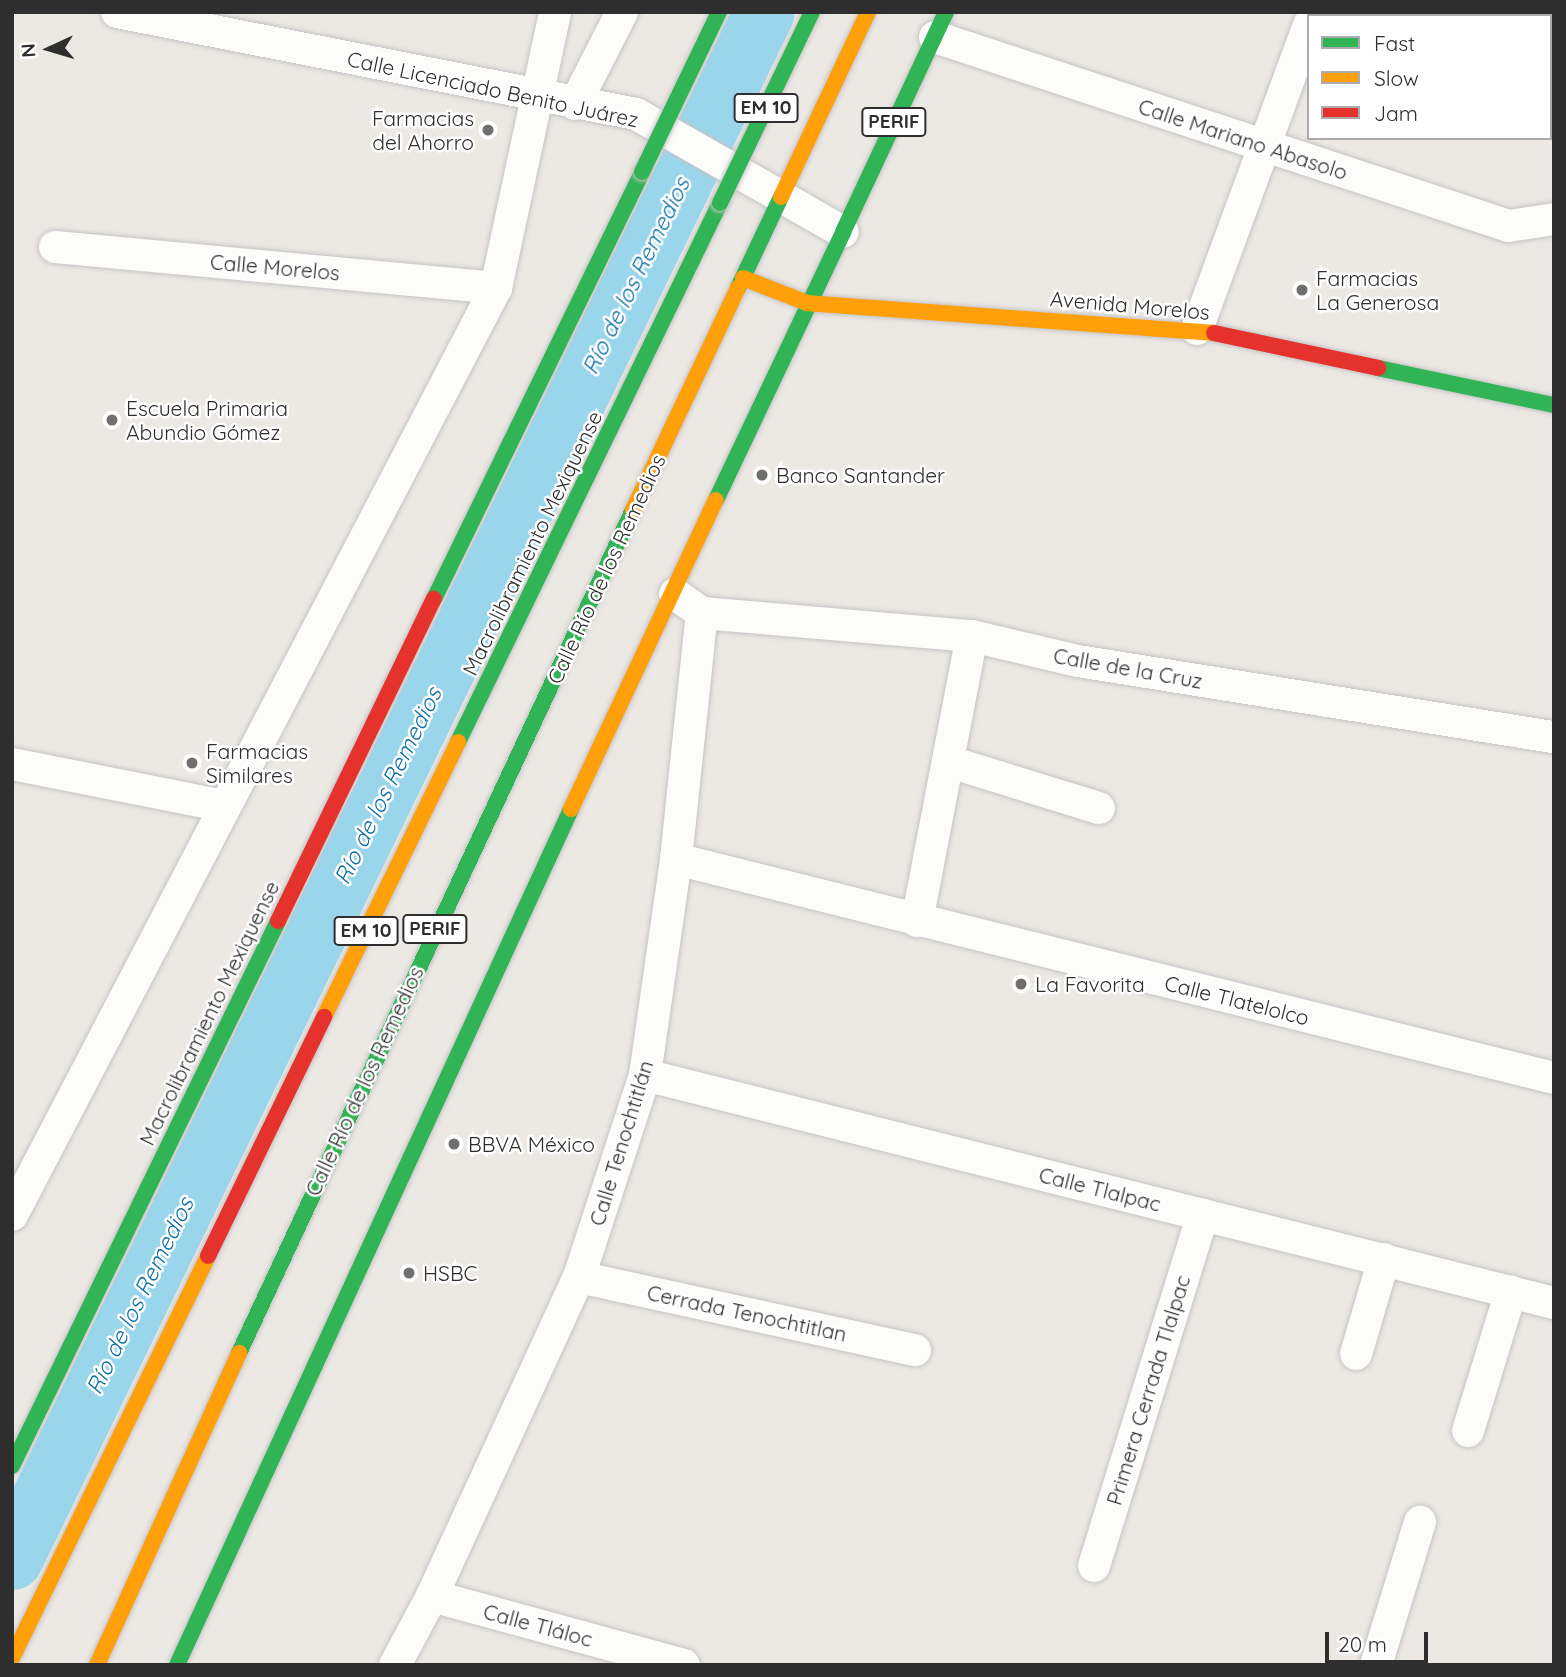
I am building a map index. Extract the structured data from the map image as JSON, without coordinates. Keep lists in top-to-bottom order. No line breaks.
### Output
{"streets":{"main road":["EM 10","PERIF","Avenida Morelos","Macrolibramiento Mexiquense","Calle Río de los Remedios"],"street":["Calle Licenciado Benito Juárez","Calle Mariano Abasolo","Calle Morelos","Calle de la Cruz","Calle Tlatelolco","Calle Tenochtitlán","Calle Tlalpac","Cerrada Tenochtitlan","Primera Cerrada Tlalpac","Calle Tláloc"]},"crossings":[["Calle Licenciado Benito Juárez","PERIF"],["Calle Licenciado Benito Juárez","Calle Río de los Remedios"],["PERIF","Calle Mariano Abasolo"],["PERIF","Avenida Morelos"],["PERIF","Calle Río de los Remedios"],["Avenida Morelos","Calle Río de los Remedios"],["Calle de la Cruz","Calle Tenochtitlán"],["Calle Tlatelolco","Calle Tenochtitlán"],["Calle Tenochtitlán","Calle Tlalpac"],["Calle Tenochtitlán","Cerrada Tenochtitlan"],["Calle Tenochtitlán","Calle Tláloc"],["Calle Tlalpac","Primera Cerrada Tlalpac"]],"water":["Río de los Remedios"],"places":["Farmacias del Ahorro","Farmacias La Generosa","Escuela Primaria Abundio Gómez","Banco Santander","Farmacias Similares","La Favorita","BBVA México","HSBC"],"legend":["Fast","Slow","Jam"],"scale_bar":"20 m","north":"left"}
